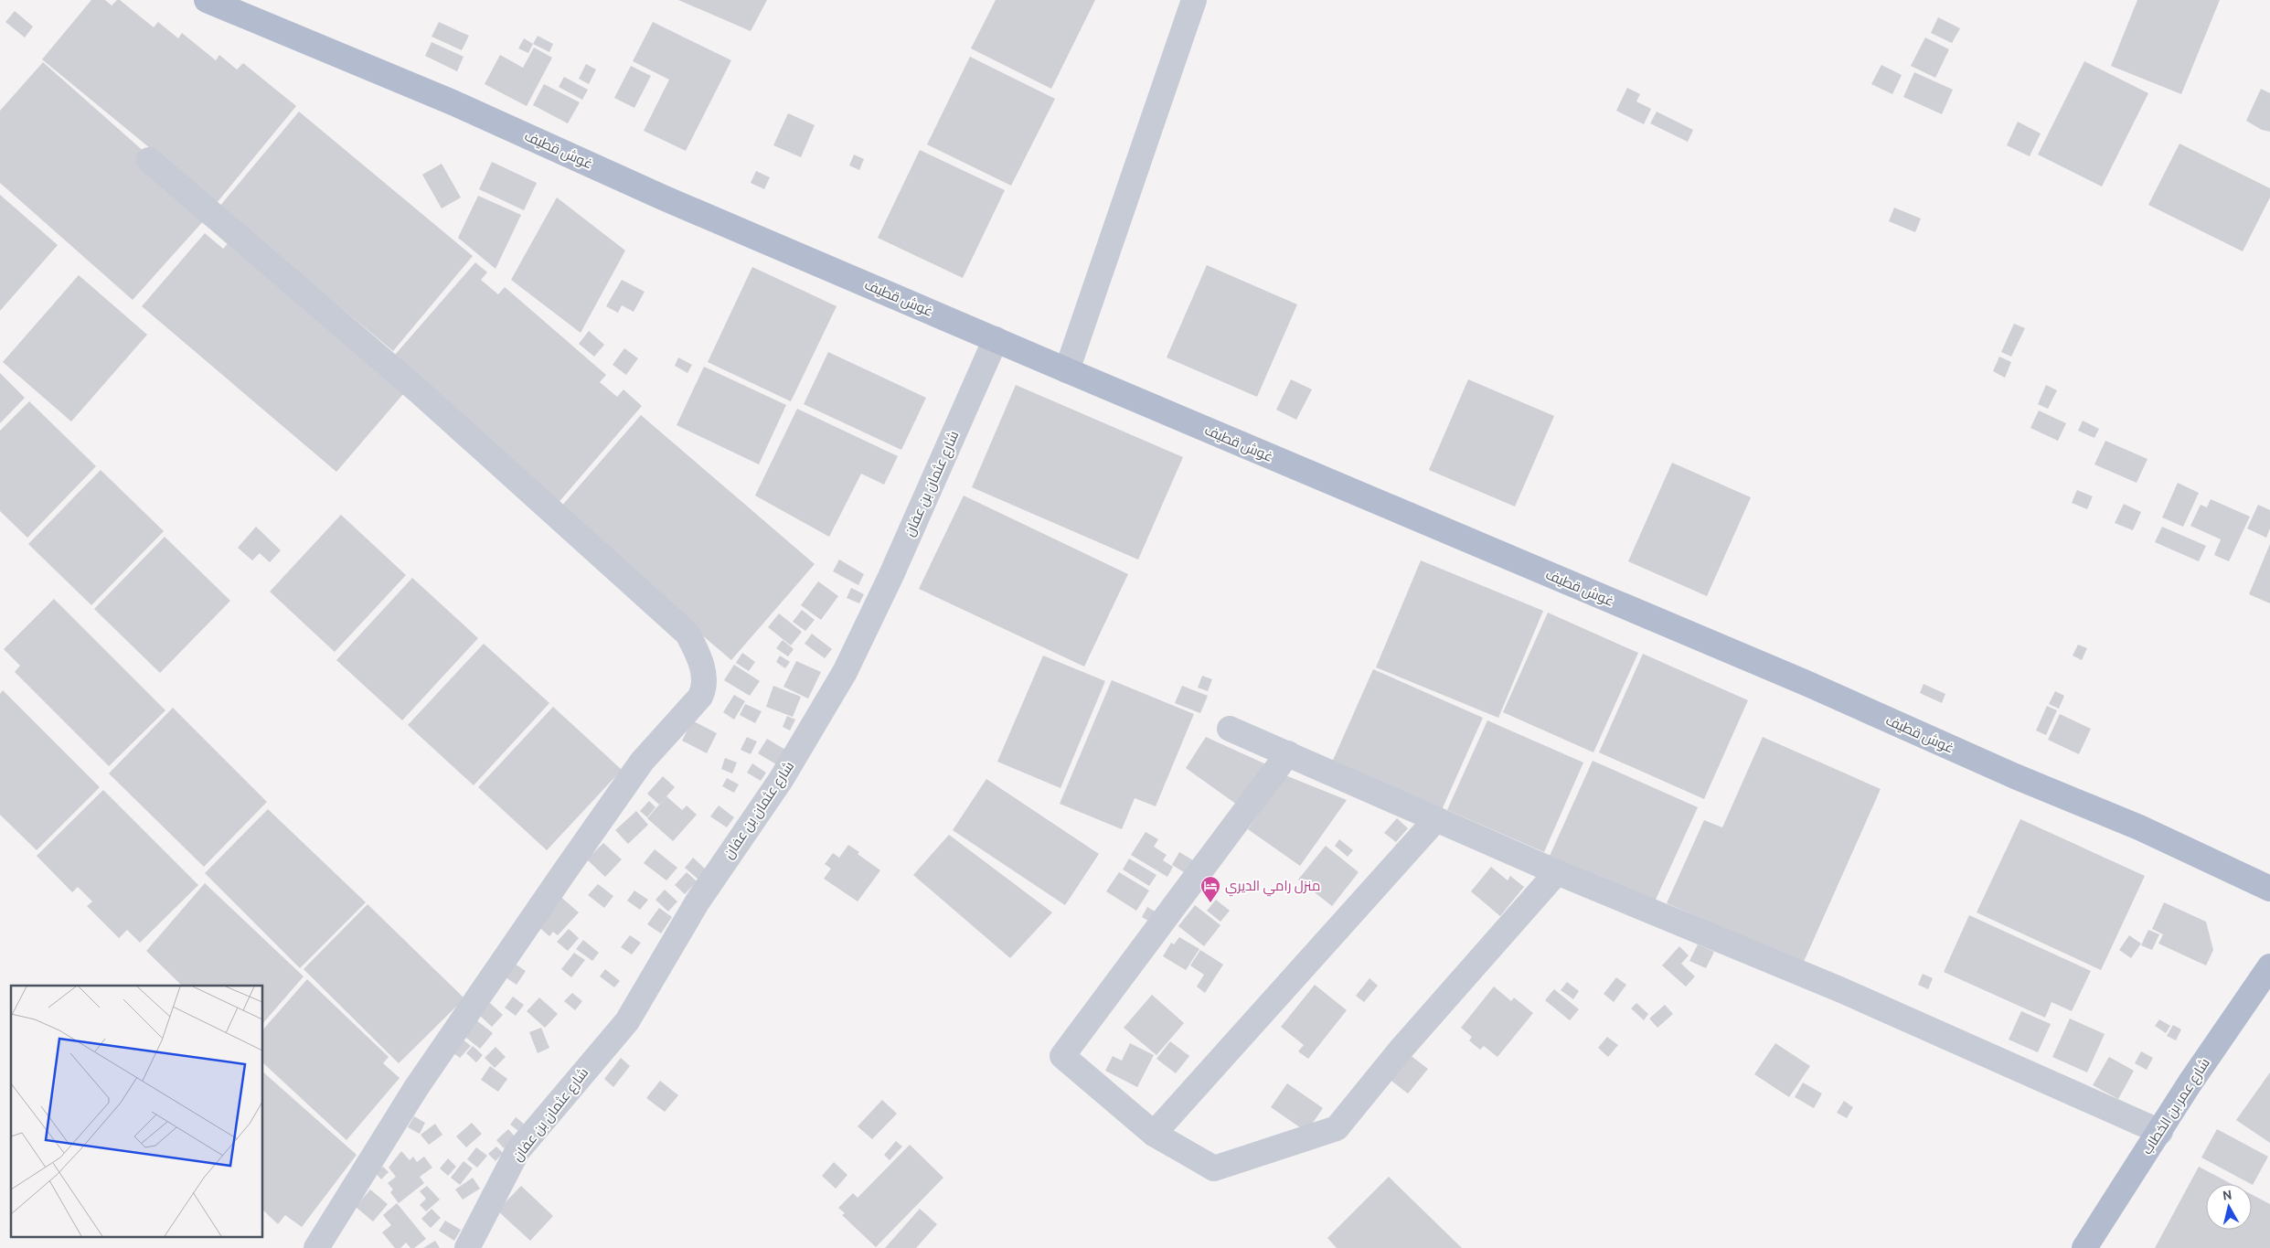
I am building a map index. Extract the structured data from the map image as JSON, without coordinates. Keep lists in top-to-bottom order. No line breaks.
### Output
{"streets":{"main road":["غوش قطيف","شارع عمر بن الخطاب"],"street":["شارع عثمان بن عفان"]},"crossings":[["غوش قطيف","شارع عثمان بن عفان"]],"places":{"hotel":["منزل رامي الديري"]},"north":"top"}
